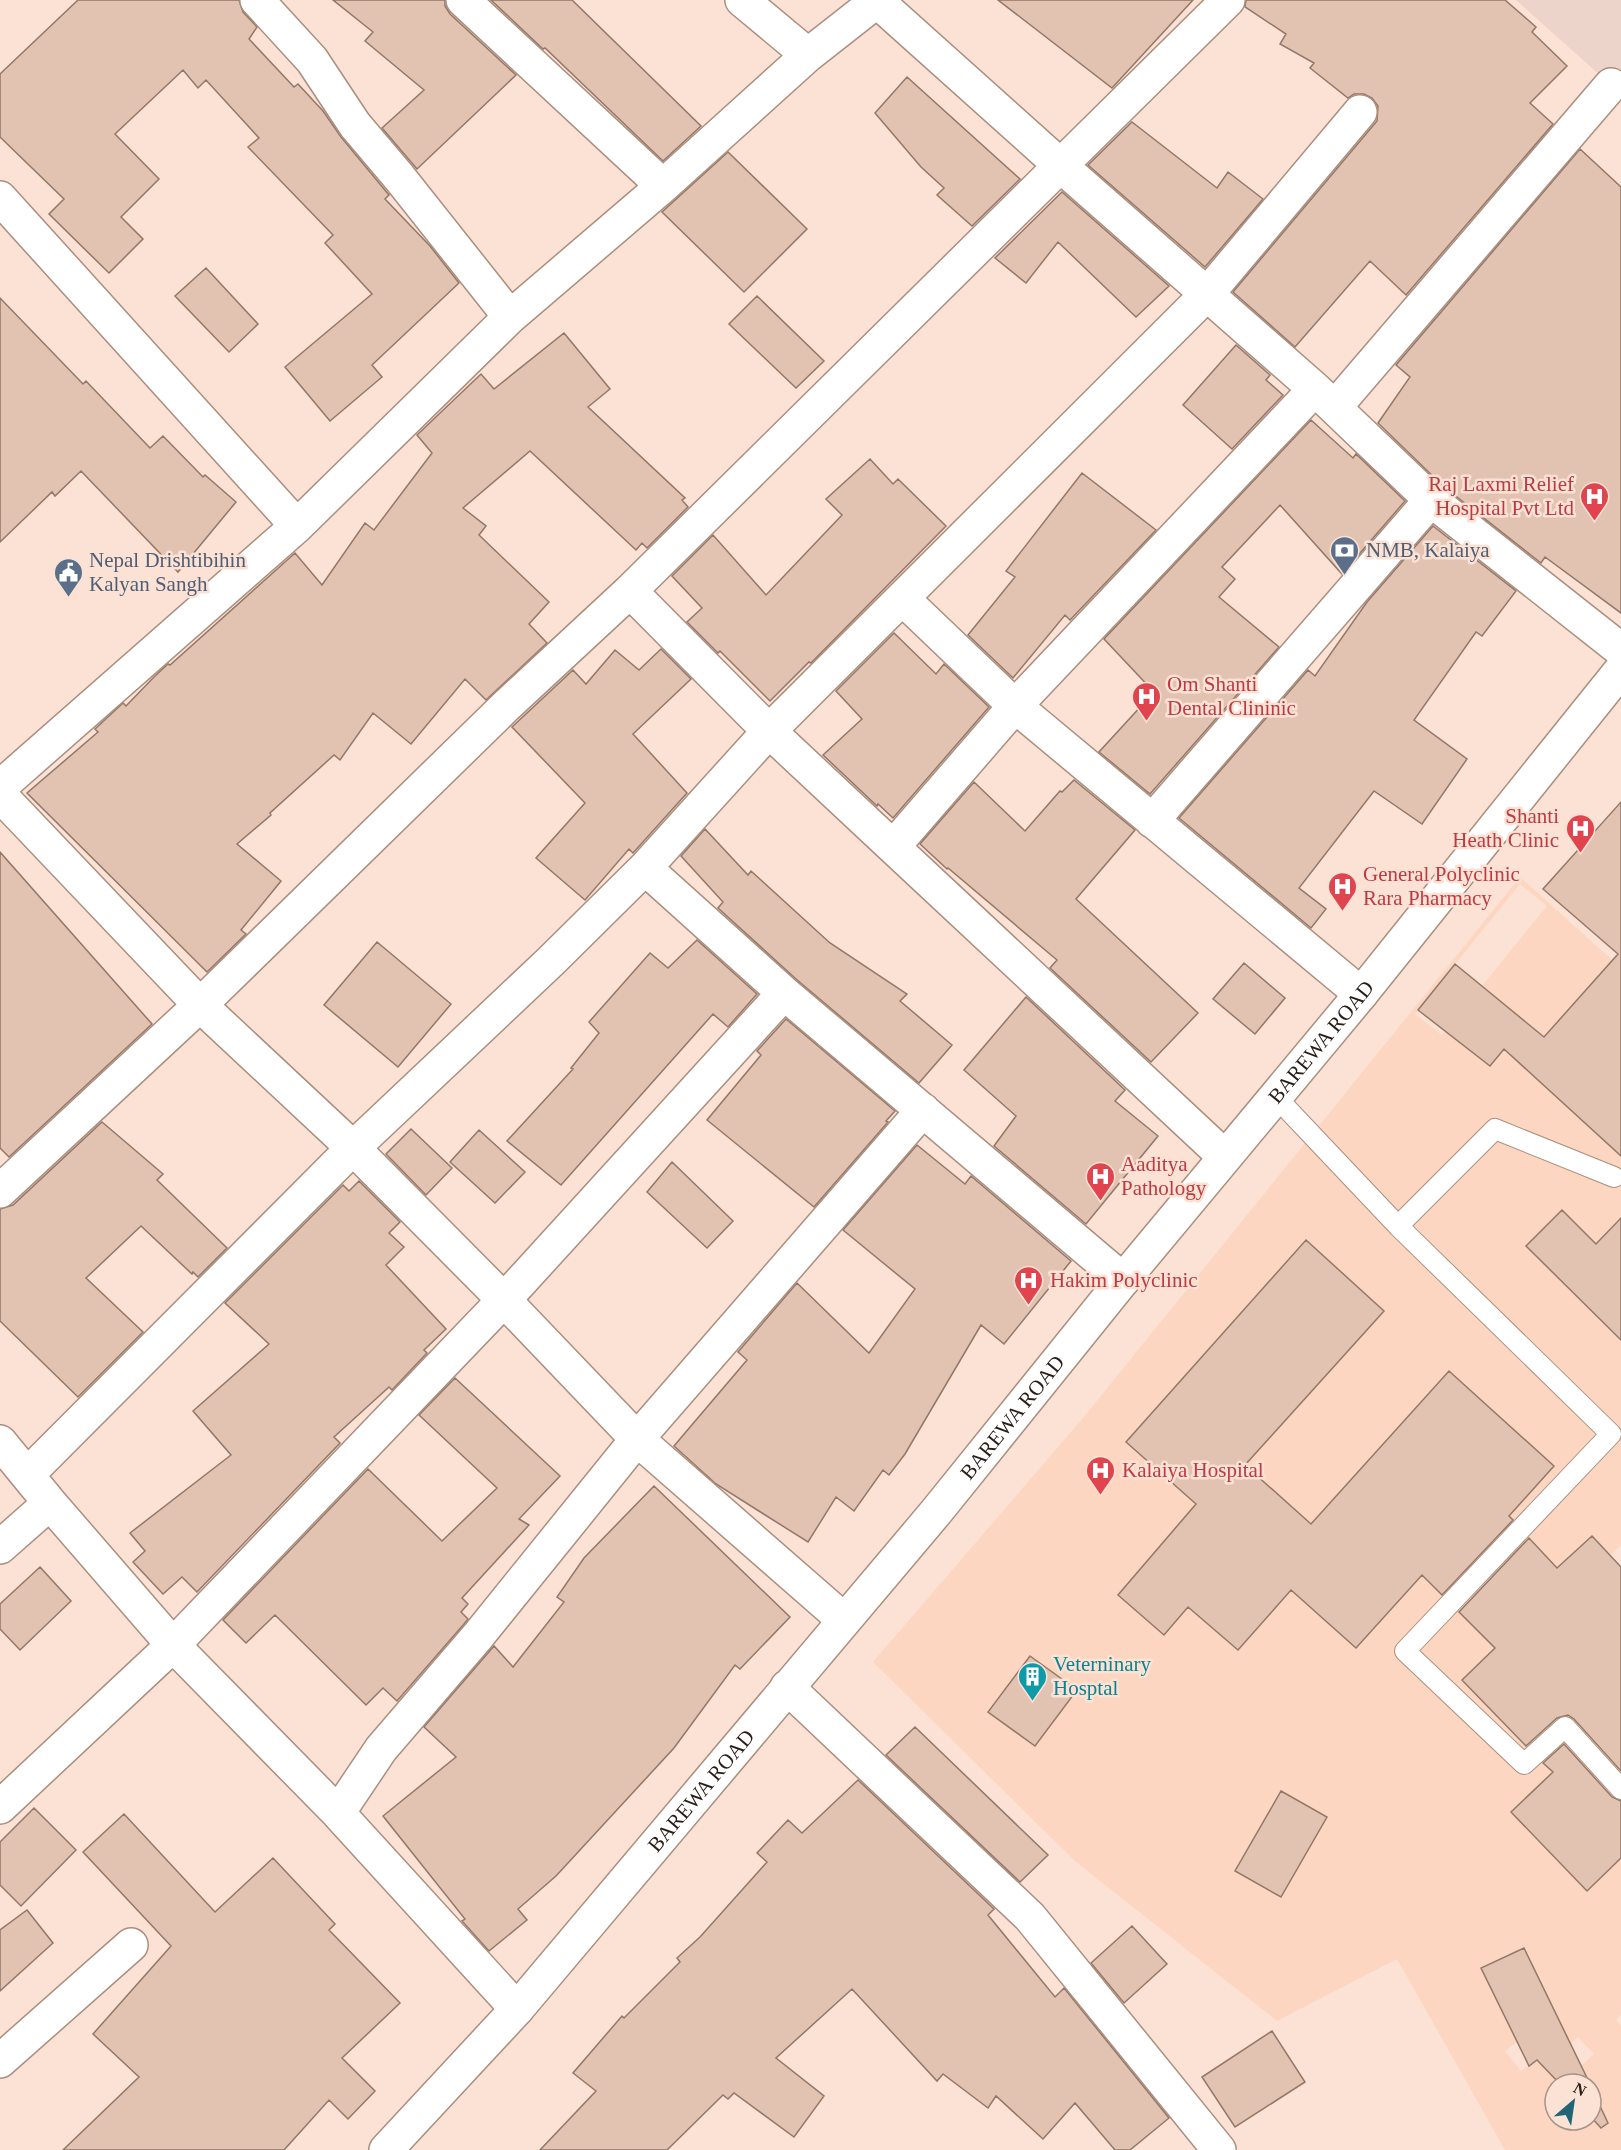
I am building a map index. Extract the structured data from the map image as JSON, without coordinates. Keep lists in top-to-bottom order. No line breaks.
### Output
{"streets":{"street":["BAREWA ROAD"]},"places":{"hospital":["Raj Laxmi Relief Hospital Pvt Ltd","Om Shanti Dental Clininic","Shanti Heath Clinic","General Polyclinic Rara Pharmacy","Aaditya Pathology","Hakim Polyclinic","Kalaiya Hospital"],"bank":["NMB, Kalaiya"],"public building":["Nepal Drishtibihin Kalyan Sangh"],"building":["Veterninary Hosptal"]},"north":"top right"}
